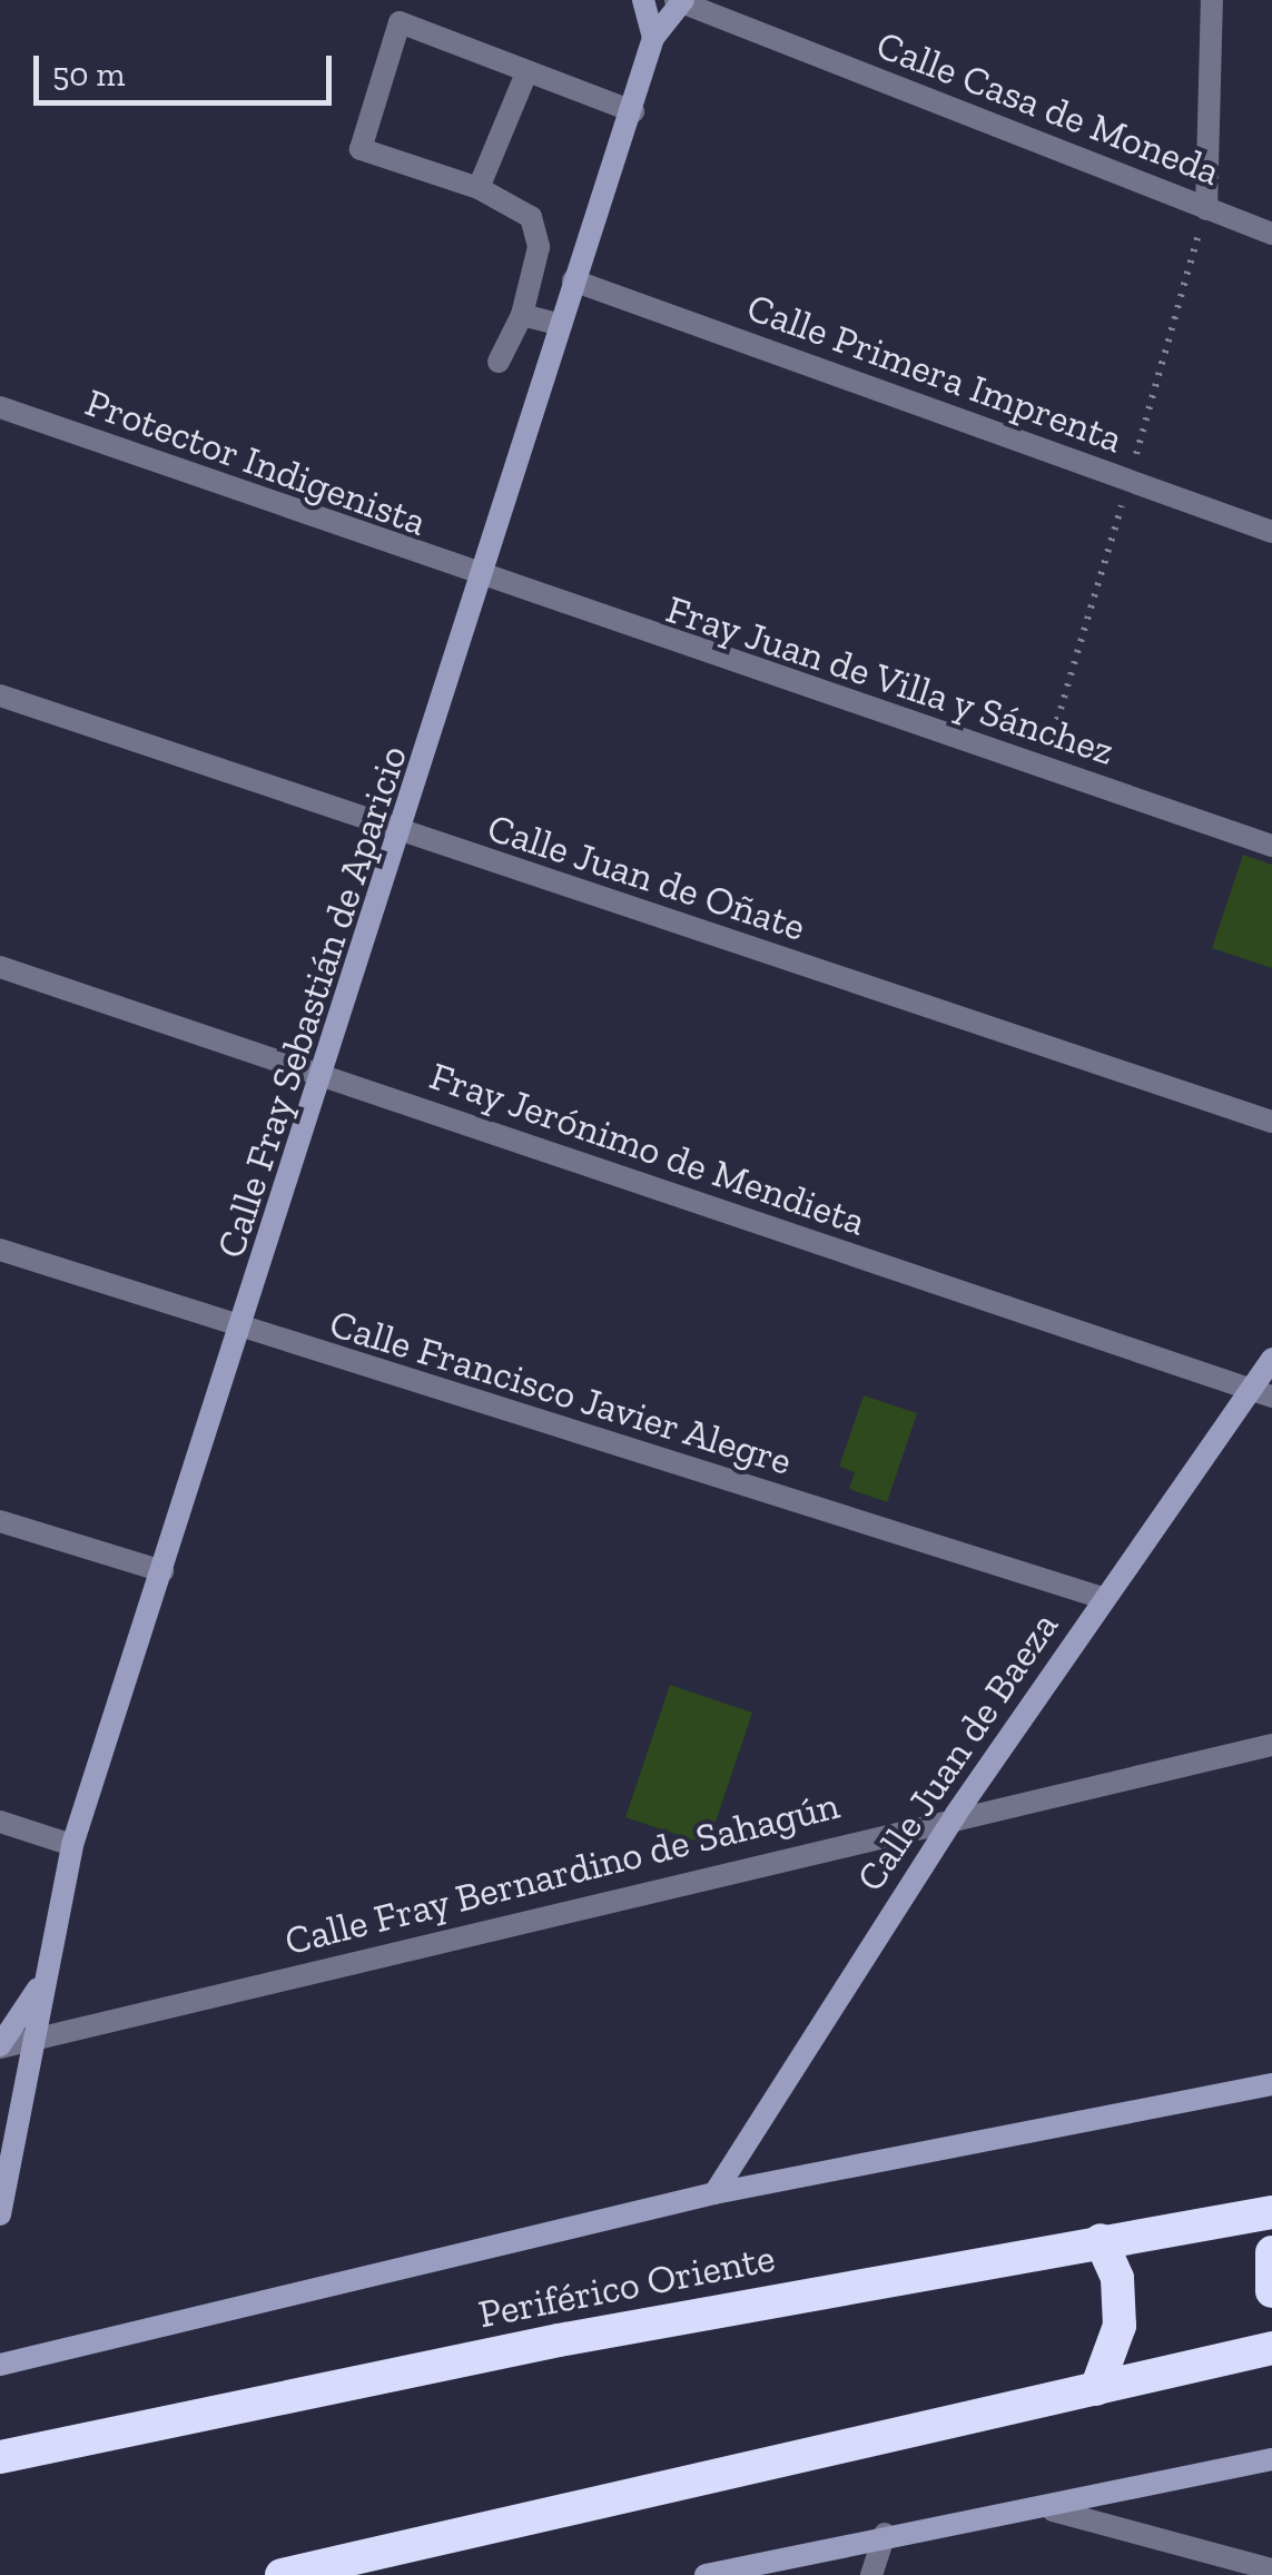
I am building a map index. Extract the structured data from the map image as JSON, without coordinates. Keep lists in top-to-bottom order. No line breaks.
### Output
{"streets":{"highway":["Periférico Oriente"],"street":["Calle Casa de Moneda","Calle Primera Imprenta","Protector Indigenista","Fray Juan de Villa y Sánchez","Calle Juan de Oñate","Calle Fray Sebastián de Aparicio","Fray Jerónimo de Mendieta","Calle Francisco Javier Alegre","Calle Juan de Baeza","Calle Fray Bernardino de Sahagún"]},"crossings":[["Calle Casa de Moneda","Calle Fray Sebastián de Aparicio"],["Calle Primera Imprenta","Calle Fray Sebastián de Aparicio"],["Protector Indigenista","Fray Juan de Villa y Sánchez"],["Protector Indigenista","Calle Fray Sebastián de Aparicio"],["Fray Juan de Villa y Sánchez","Calle Fray Sebastián de Aparicio"],["Calle Juan de Oñate","Calle Fray Sebastián de Aparicio"],["Calle Fray Sebastián de Aparicio","Fray Jerónimo de Mendieta"],["Calle Fray Sebastián de Aparicio","Calle Francisco Javier Alegre"],["Calle Fray Sebastián de Aparicio","Calle Fray Bernardino de Sahagún"],["Fray Jerónimo de Mendieta","Calle Juan de Baeza"],["Calle Francisco Javier Alegre","Calle Juan de Baeza"],["Calle Juan de Baeza","Calle Fray Bernardino de Sahagún"]],"scale_bar":"50 m"}
